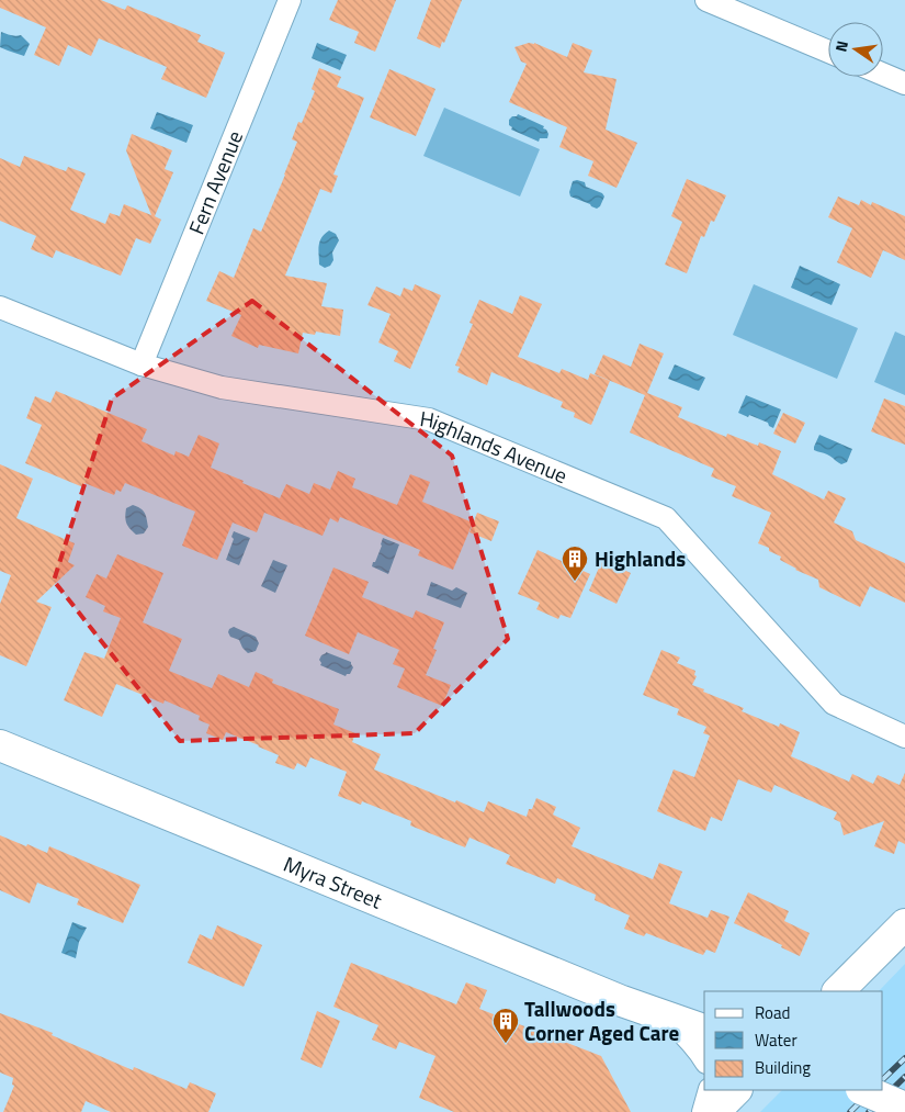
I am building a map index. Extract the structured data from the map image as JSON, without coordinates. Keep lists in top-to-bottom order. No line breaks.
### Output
{"streets":{"main road":["Myra Street"],"street":["Fern Avenue","Highlands Avenue"]},"crossings":[["Fern Avenue","Highlands Avenue"]],"places":{"building":["Highlands","Tallwoods Corner Aged Care"]},"legend":["Road","Water","Building"],"north":"left"}
